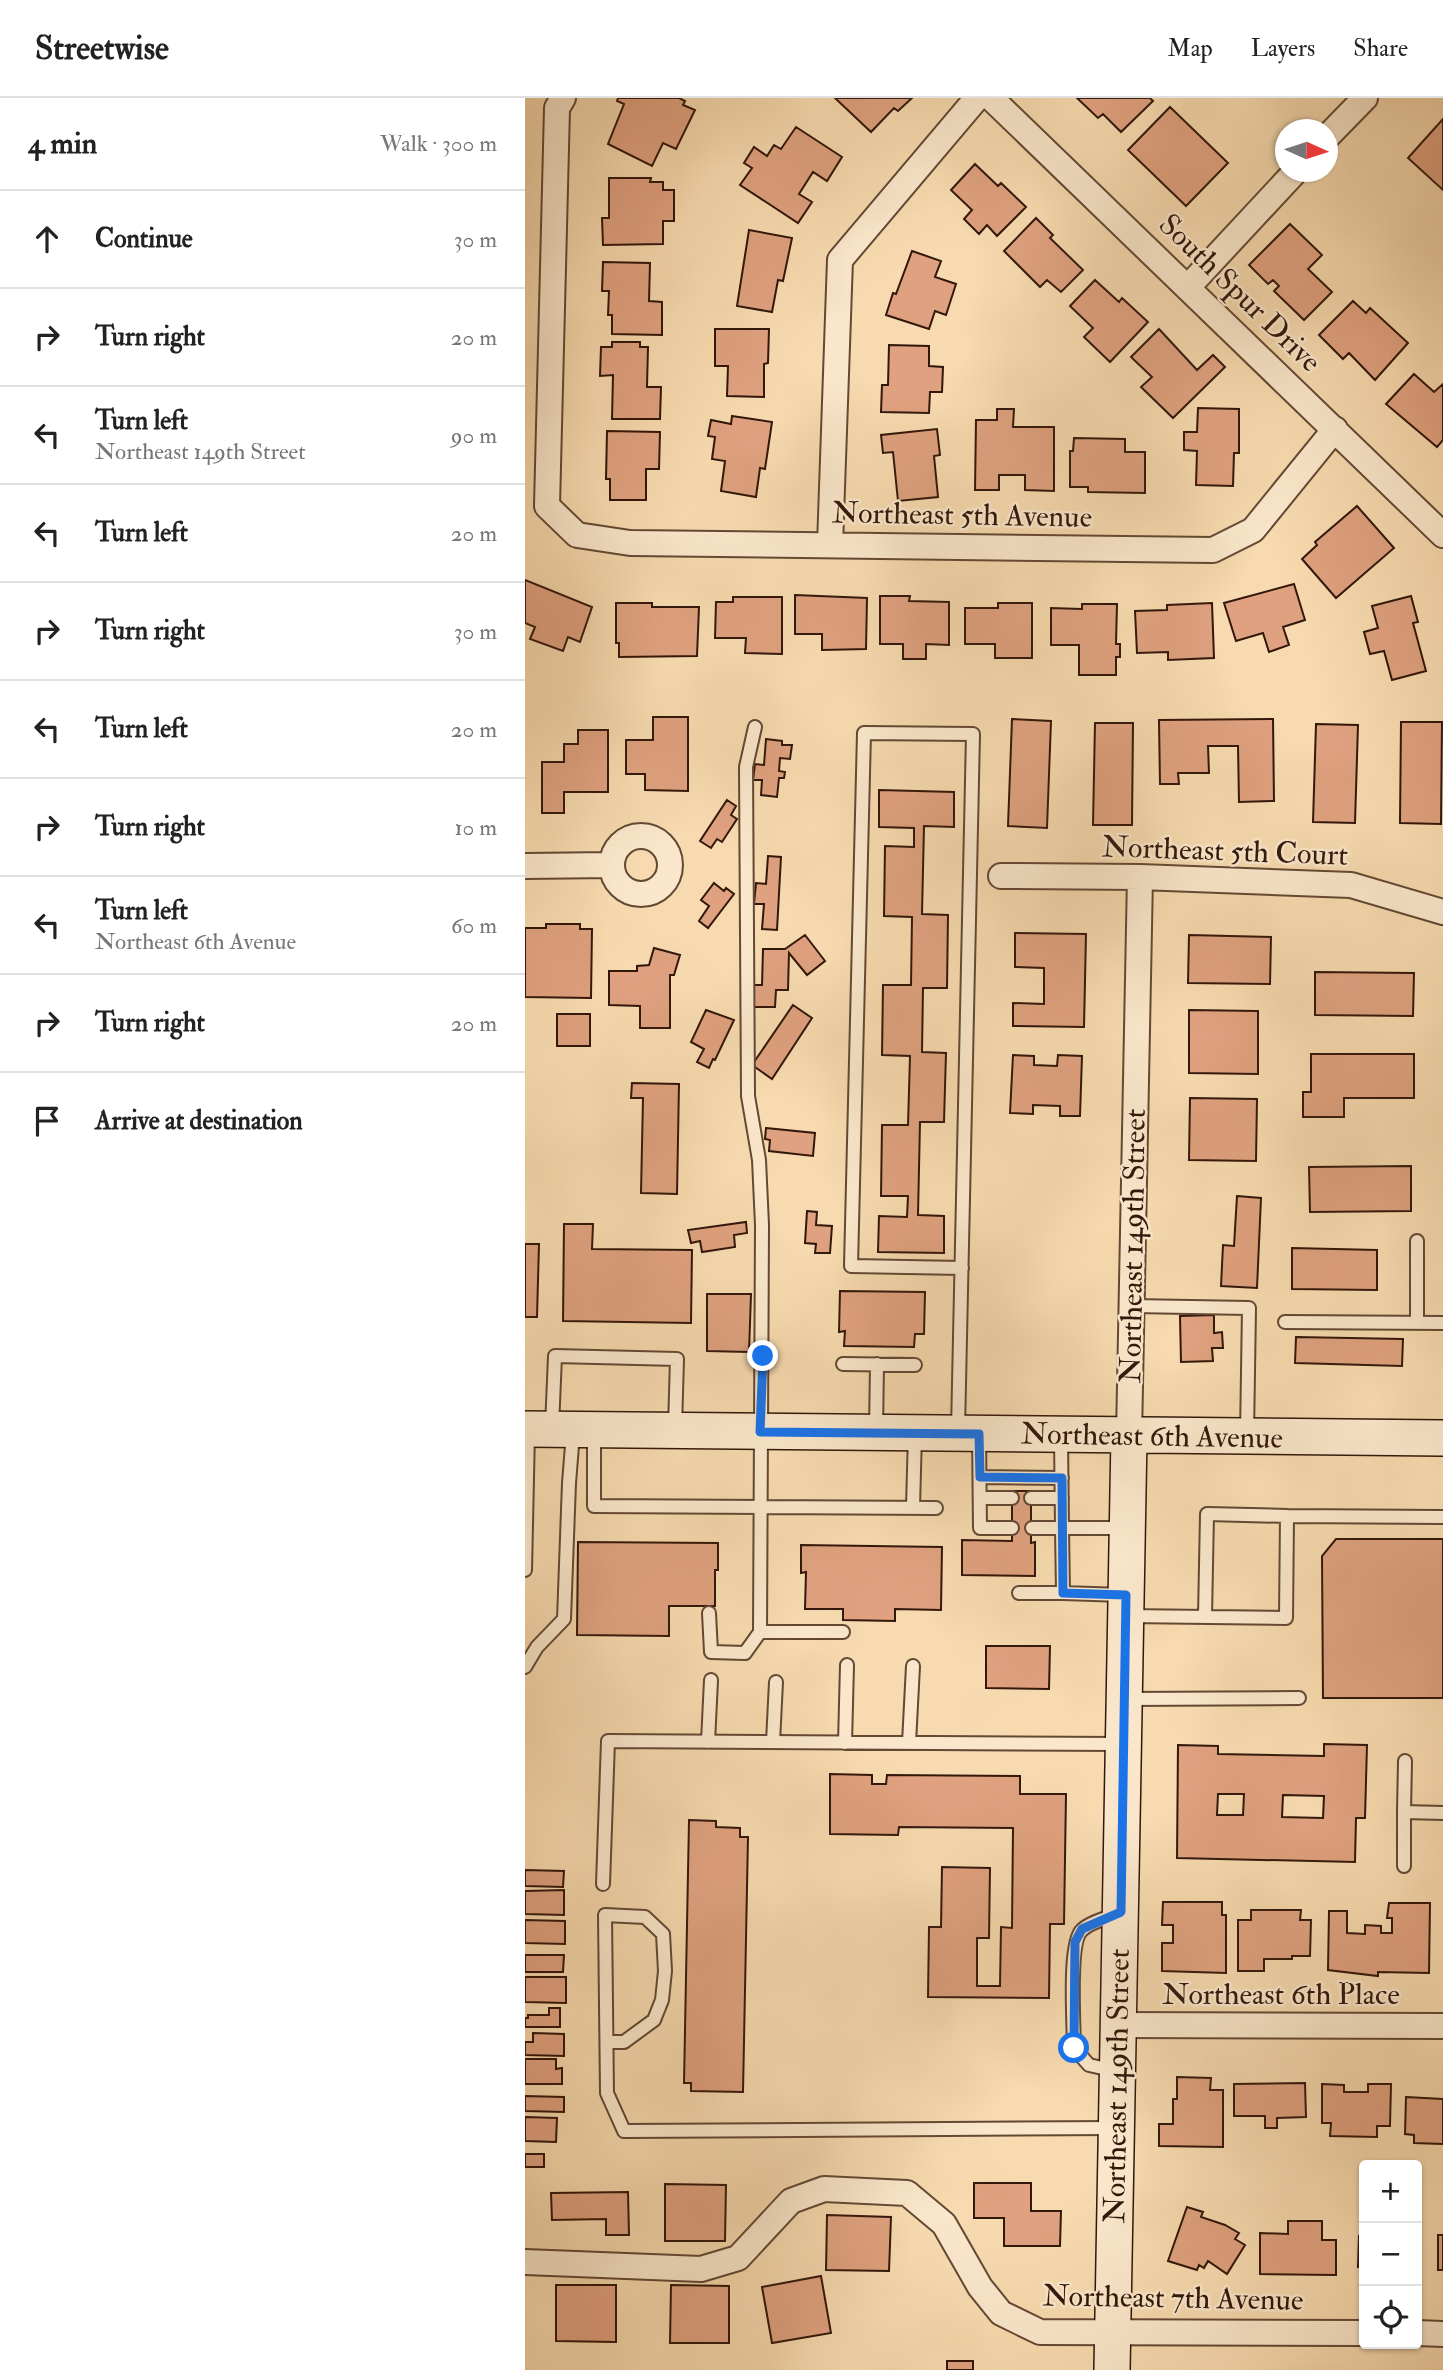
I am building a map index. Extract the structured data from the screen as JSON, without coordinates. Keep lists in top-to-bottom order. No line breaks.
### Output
{"streets":{"street":["South Spur Drive","Northeast 5th Avenue","Northeast 5th Court","Northeast 149th Street","Northeast 6th Avenue","Northeast 6th Place","Northeast 7th Avenue"]},"crossings":[["South Spur Drive","Northeast 5th Avenue"],["Northeast 5th Court","Northeast 149th Street"],["Northeast 149th Street","Northeast 6th Avenue"],["Northeast 149th Street","Northeast 6th Place"],["Northeast 149th Street","Northeast 7th Avenue"]],"north":"right","page":{"header":"Streetwise","nav":["Map","Layers","Share"],"heading":["4 min","Walk · 300 m"],"list":[["Continue","30 m"],["Turn right","20 m"],["Turn left","Northeast 149th Street","90 m"],["Turn left","20 m"],["Turn right","30 m"],["Turn left","20 m"],["Turn right","10 m"],["Turn left","Northeast 6th Avenue","60 m"],["Turn right","20 m"],"Arrive at destination"],"map_buttons":["+","−"]}}
